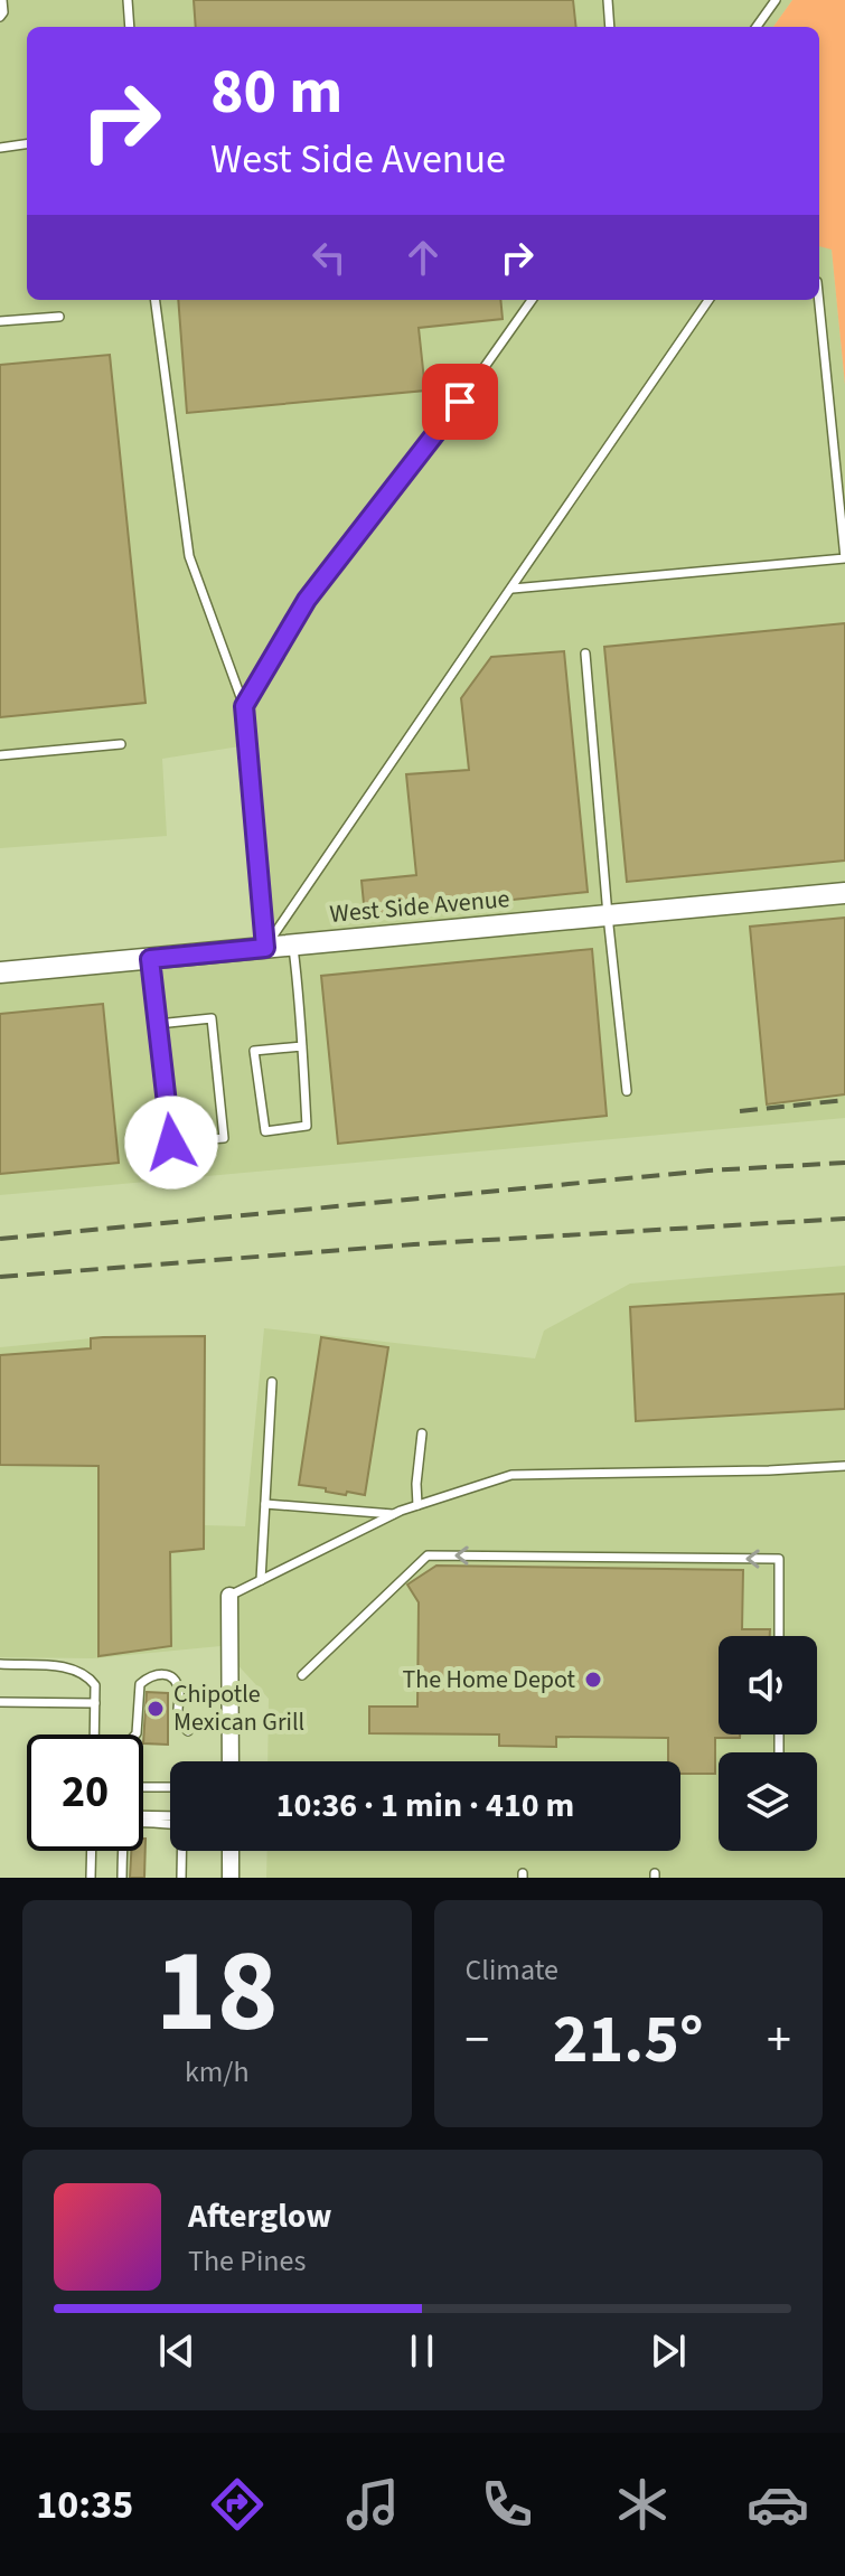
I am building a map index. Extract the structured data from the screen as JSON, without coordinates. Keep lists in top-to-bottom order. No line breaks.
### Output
{"streets":{"street":["West Side Avenue"]},"places":["The Home Depot","Chipotle Mexican Grill"],"page":{"turn":["80 m","West Side Avenue"],"limit":"20","trip":"10:36 · 1 min · 410 m","tile":[["18","km/h"],"Climate"],"heat":["−","21.5°","+"],"song":["Afterglow","The Pines"],"tabs":"10:35"}}
